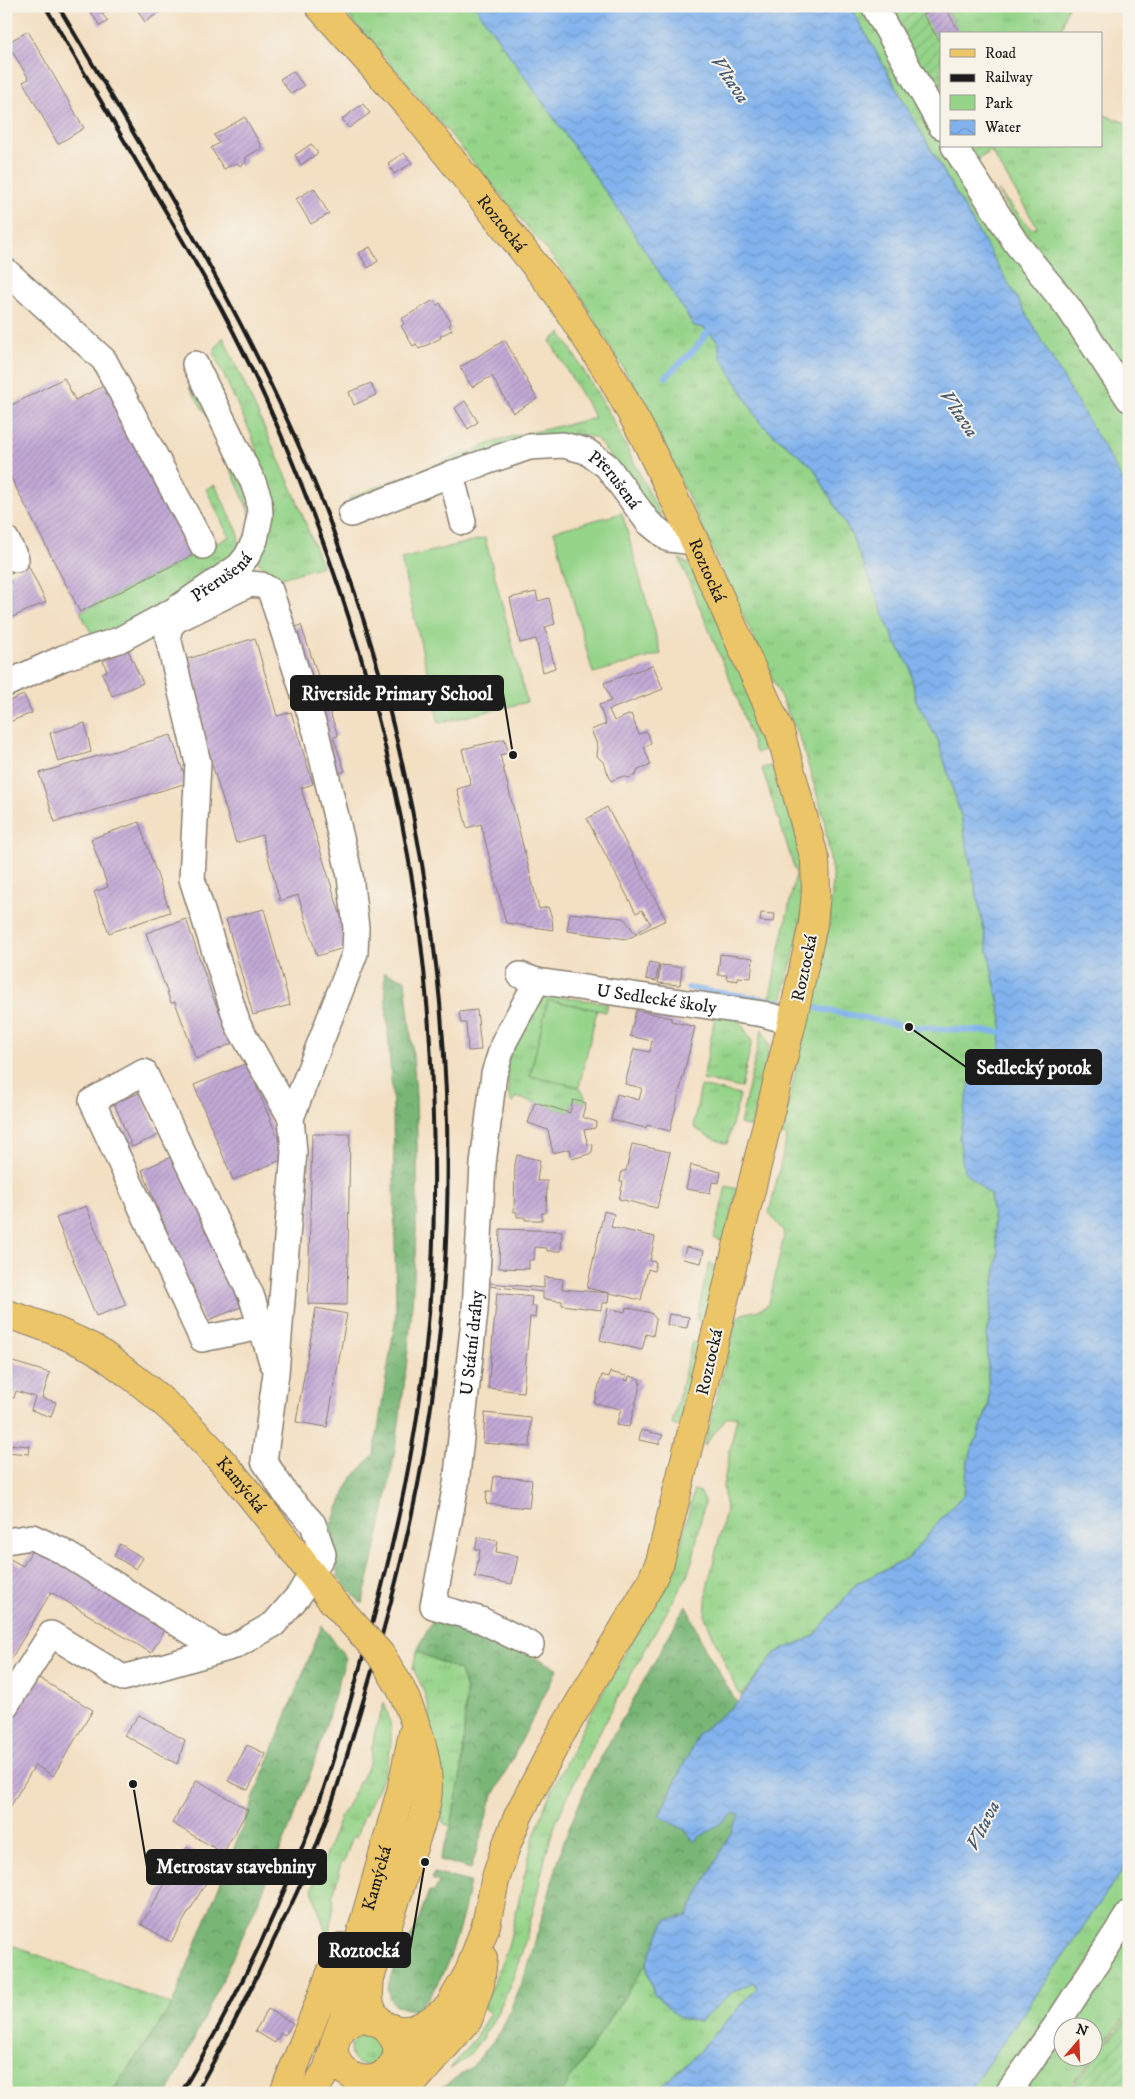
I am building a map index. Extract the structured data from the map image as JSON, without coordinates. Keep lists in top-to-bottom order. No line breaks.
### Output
{"streets":{"main road":["Roztocká","Kamýcká"],"street":["Přerušená","U Sedlecké školy","U Státní dráhy"]},"crossings":[["Roztocká","Přerušená"],["Roztocká","U Sedlecké školy"],["Roztocká","Kamýcká"],["U Sedlecké školy","U Státní dráhy"]],"water":["Vltava"],"places":["Riverside Primary School","Sedlecký potok","Metrostav stavebniny","Roztocká"],"legend":["Road","Railway","Park","Water"],"north":"top"}
